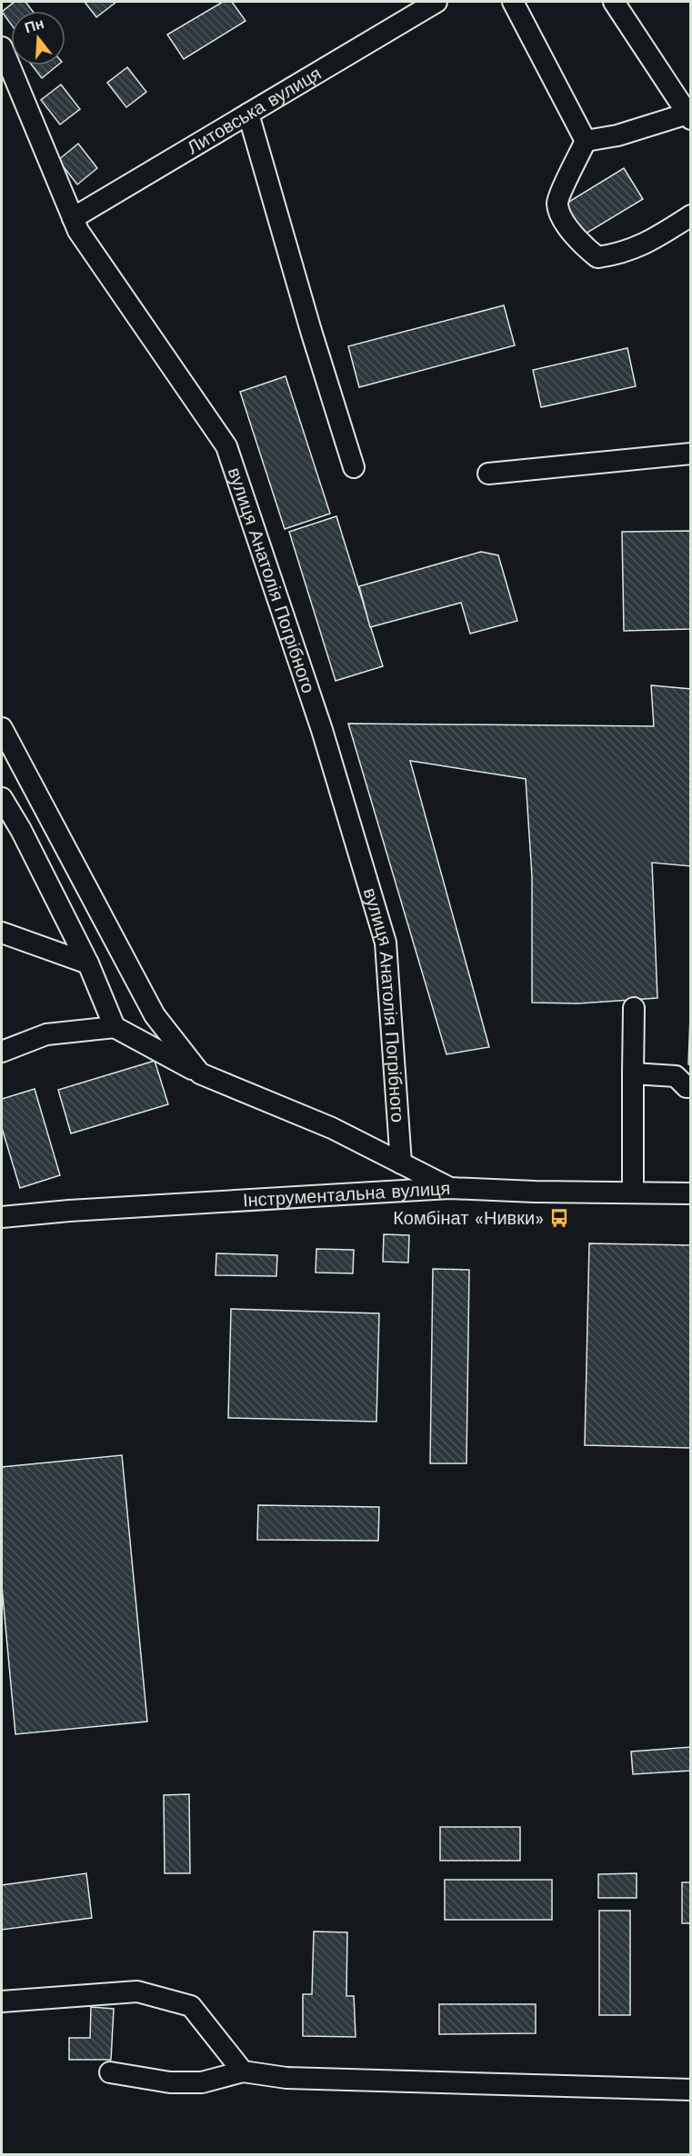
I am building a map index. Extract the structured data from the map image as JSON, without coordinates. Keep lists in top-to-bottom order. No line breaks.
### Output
{"streets":{"street":["Литовська вулиця","вулиця Анатолія Погрібного","Інструментальна вулиця"]},"crossings":[["Литовська вулиця","вулиця Анатолія Погрібного"]],"places":{"bus stop":["Комбінат «Нивки»"]},"north":"top"}
